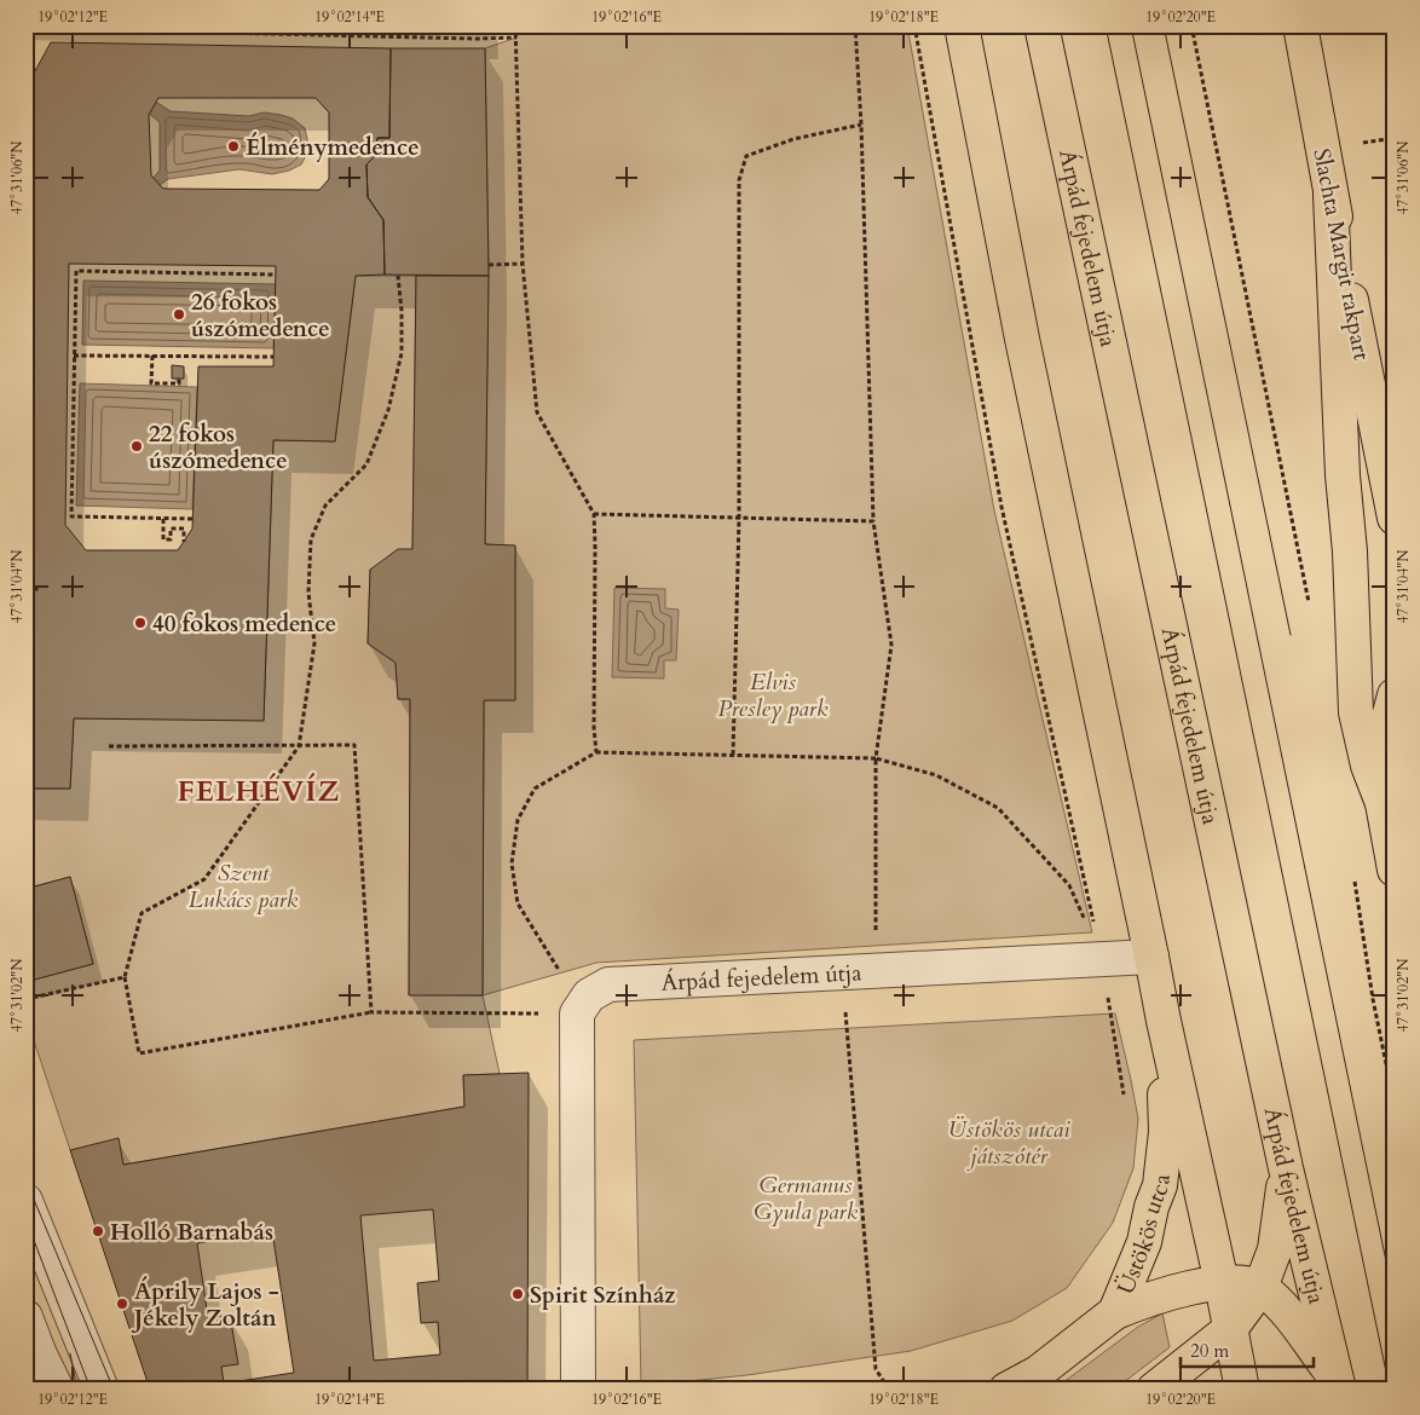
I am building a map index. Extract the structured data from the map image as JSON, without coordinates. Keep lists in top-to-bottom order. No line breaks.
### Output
{"streets":{"main road":["Árpád fejedelem útja","Slachta Margit rakpart","Üstökös utca"]},"districts":["FELHÉVÍZ"],"parks":["Elvis Presley park","Szent Lukács park","Üstökös utcai játszótér","Germanus Gyula park"],"places":["Élménymedence","26 fokos úszómedence","22 fokos úszómedence","40 fokos medence","Holló Barnabás","Spirit Színház","Áprily Lajos - Jékely Zoltán"],"scale_bar":"20 m","coordinates":["19°02'12\"E","19°02'14\"E","19°02'16\"E","19°02'18\"E","19°02'20\"E","47°31'06\"N","47°31'04\"N","47°31'02\"N"]}
